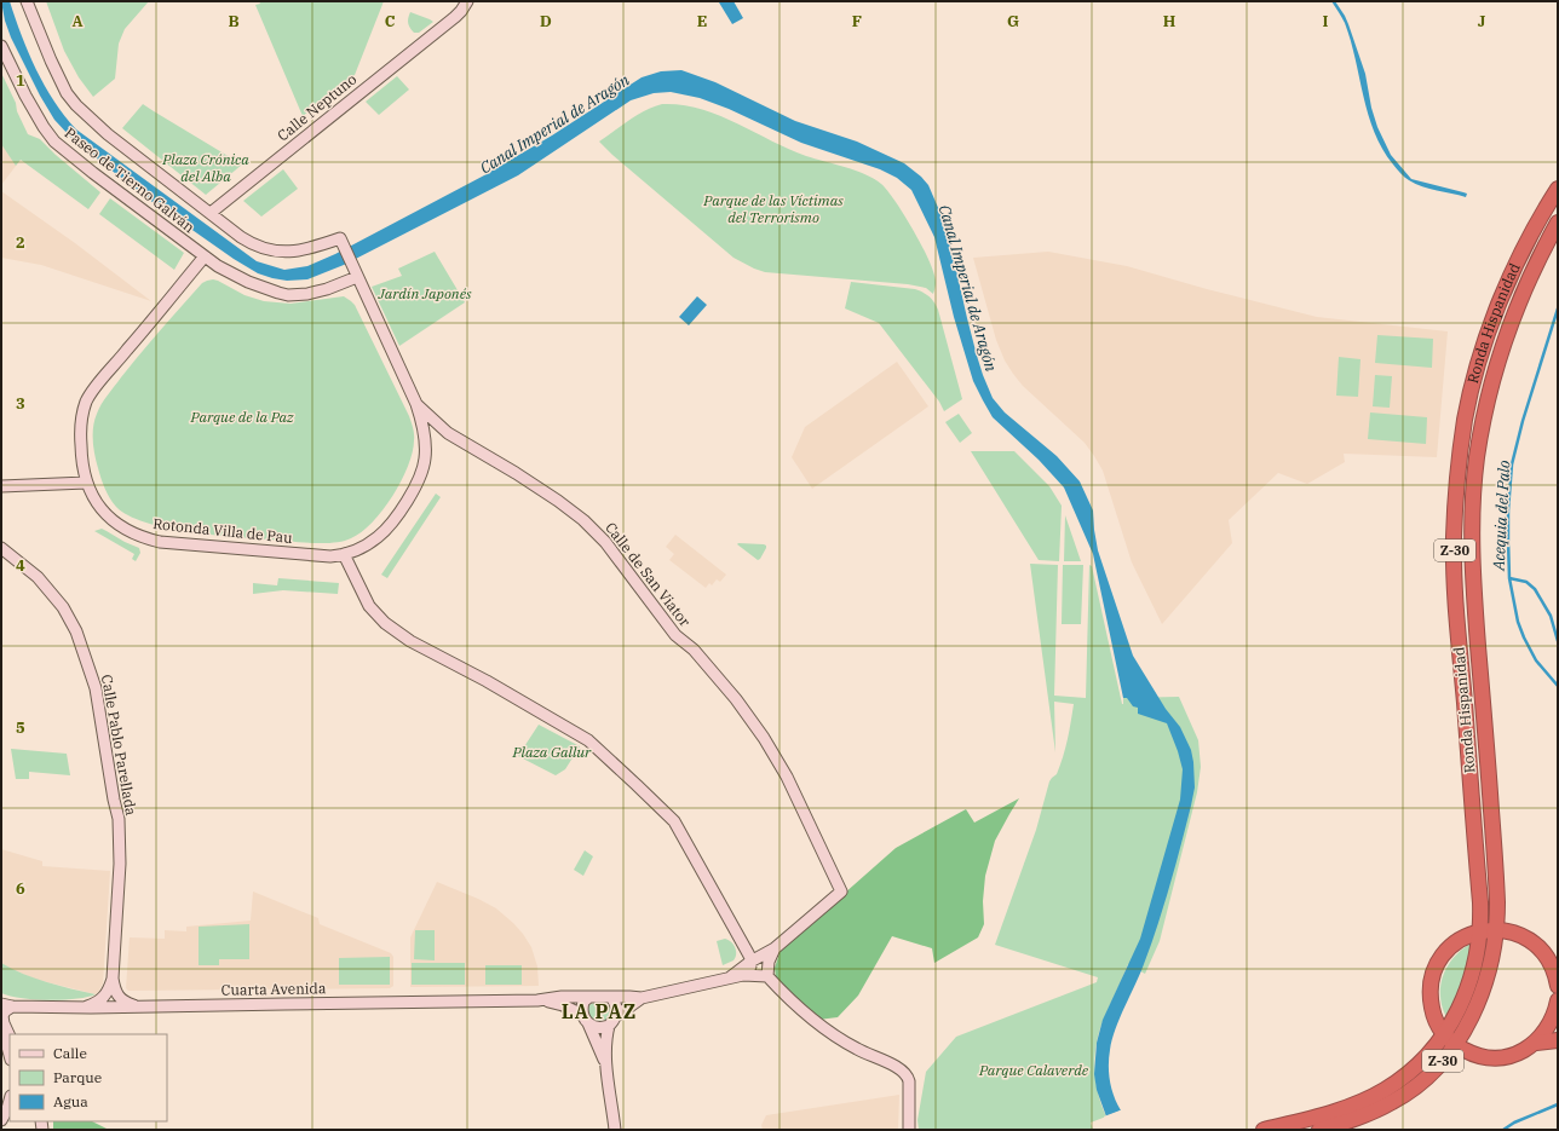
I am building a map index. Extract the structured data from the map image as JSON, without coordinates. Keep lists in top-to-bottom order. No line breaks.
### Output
{"streets":{"highway":["Ronda Hispanidad","Z-30"],"street":["Calle Neptuno","Paseo de Tierno Galván","Rotonda Villa de Pau","Calle de San Viator","Calle Pablo Parellada","Cuarta Avenida"]},"crossings":[["Calle Neptuno","Rotonda Villa de Pau"],["Paseo de Tierno Galván","Rotonda Villa de Pau"],["Rotonda Villa de Pau","Calle de San Viator"],["Calle Pablo Parellada","Cuarta Avenida"]],"districts":["LA PAZ"],"water":["Canal Imperial de Aragón","Acequia del Palo"],"parks":["Plaza Crónica del Alba","Parque de las Víctimas del Terrorismo","Jardín Japonés","Parque de la Paz","Plaza Gallur","Parque Calaverde"],"legend":["Calle","Parque","Agua"],"grid":{"columns":["A","B","C","D","E","F","G","H","I","J"],"rows":["1","2","3","4","5","6"]}}
